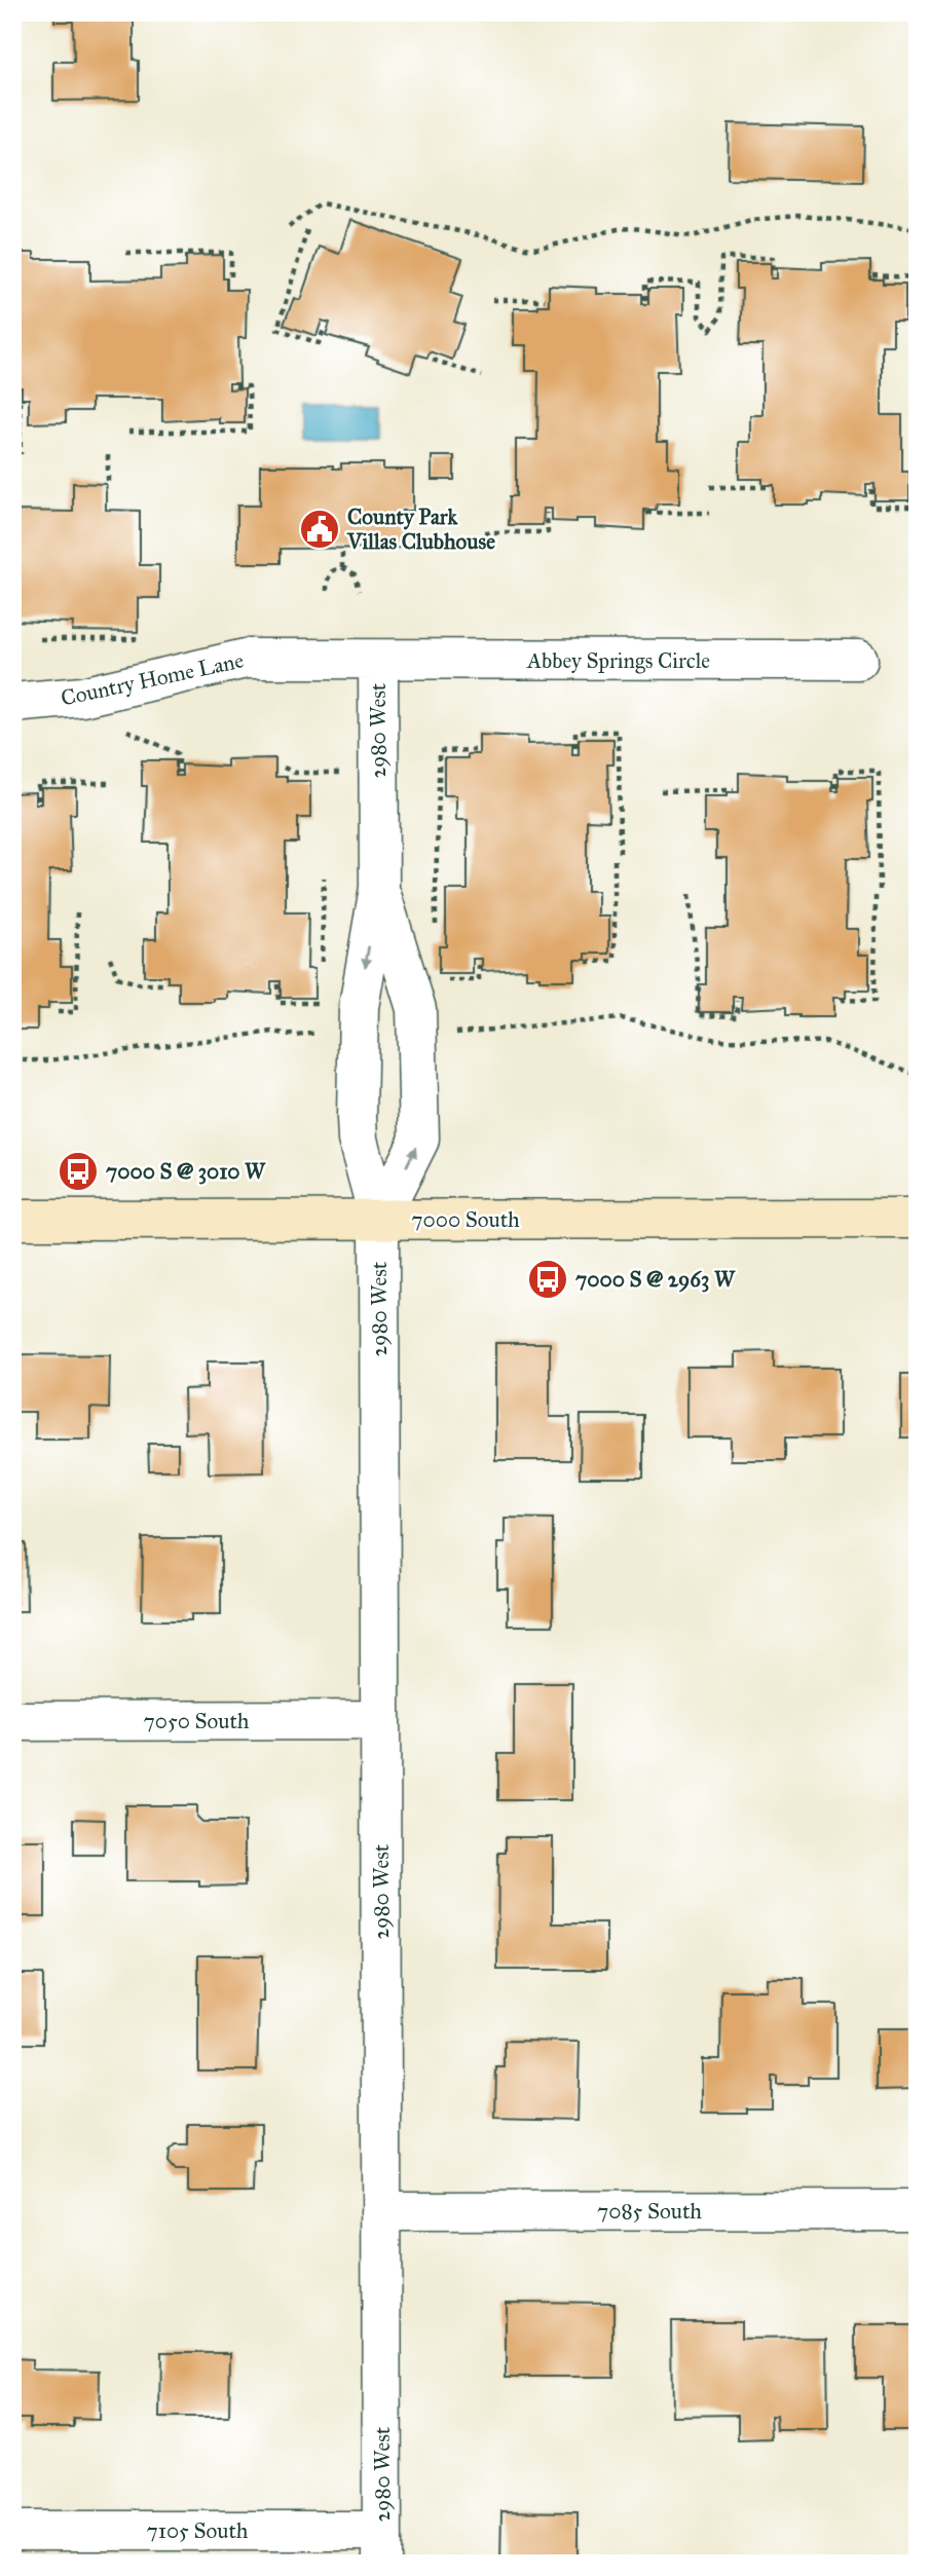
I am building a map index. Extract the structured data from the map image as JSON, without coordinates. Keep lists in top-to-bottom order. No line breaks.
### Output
{"streets":{"main road":["7000 South"],"street":["Abbey Springs Circle","Country Home Lane","2980 West","7050 South","7085 South","7105 South"]},"crossings":[["Abbey Springs Circle","Country Home Lane"],["Abbey Springs Circle","2980 West"],["Country Home Lane","2980 West"],["2980 West","7000 South"],["2980 West","7050 South"],["2980 West","7085 South"],["2980 West","7105 South"]],"places":{"public building":["County Park Villas Clubhouse"],"bus stop":["7000 S @ 3010 W","7000 S @ 2963 W"]}}
